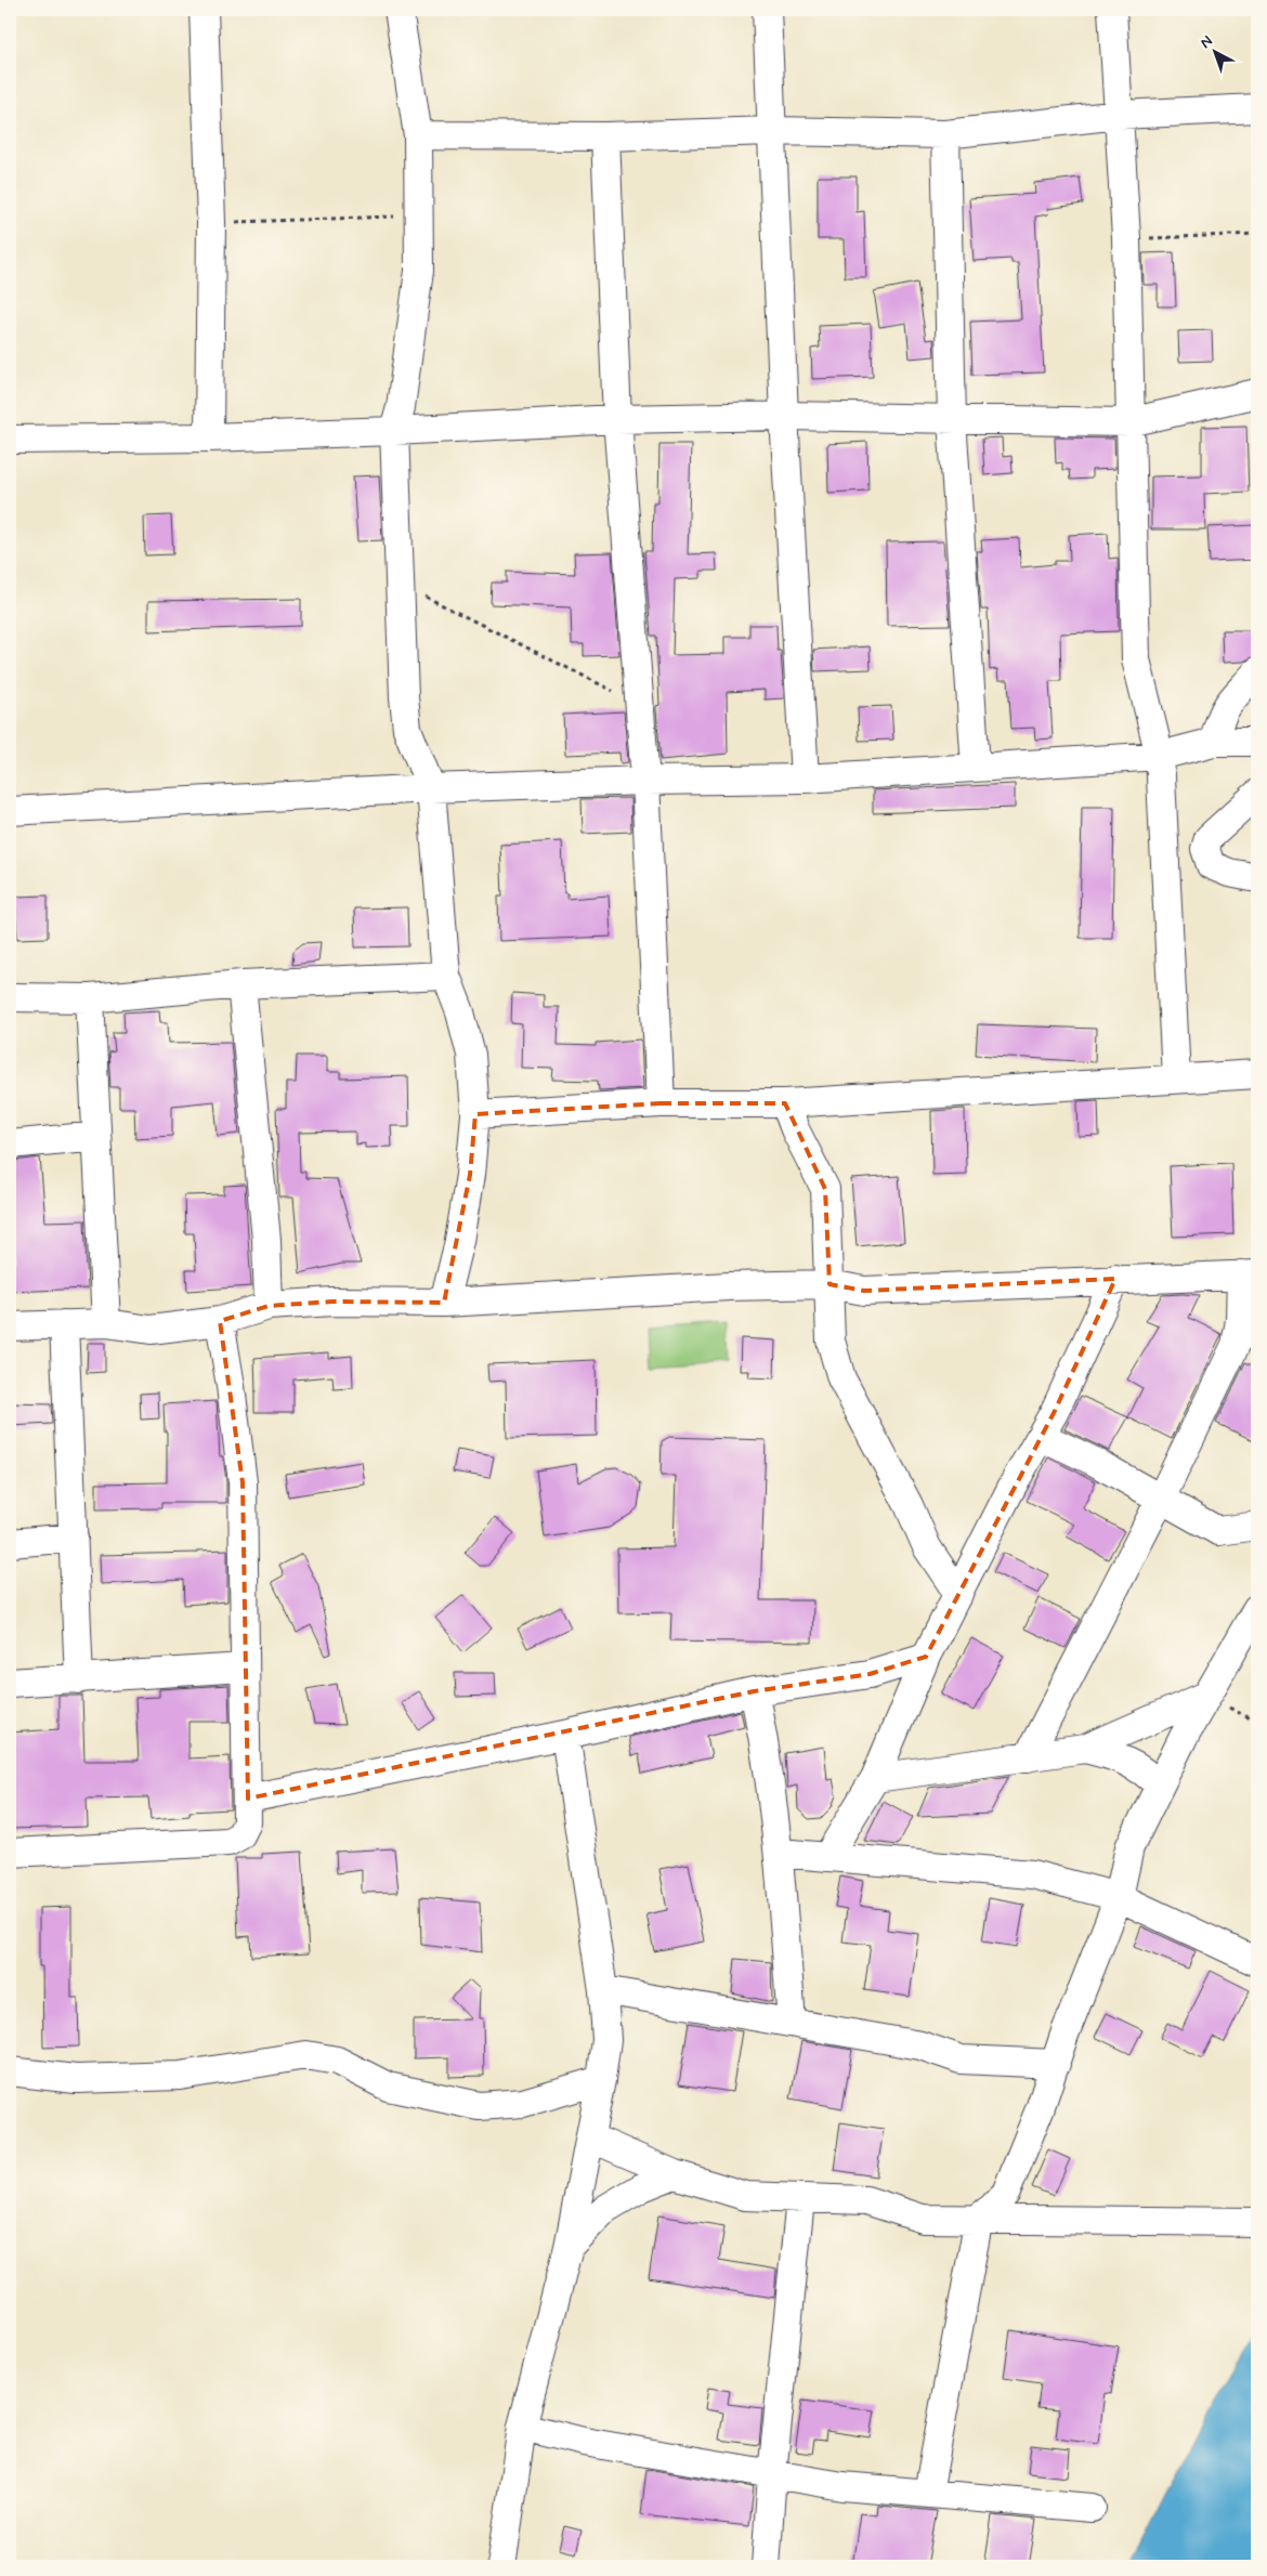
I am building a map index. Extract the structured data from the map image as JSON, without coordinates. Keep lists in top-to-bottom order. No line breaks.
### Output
{"north":"top left"}
